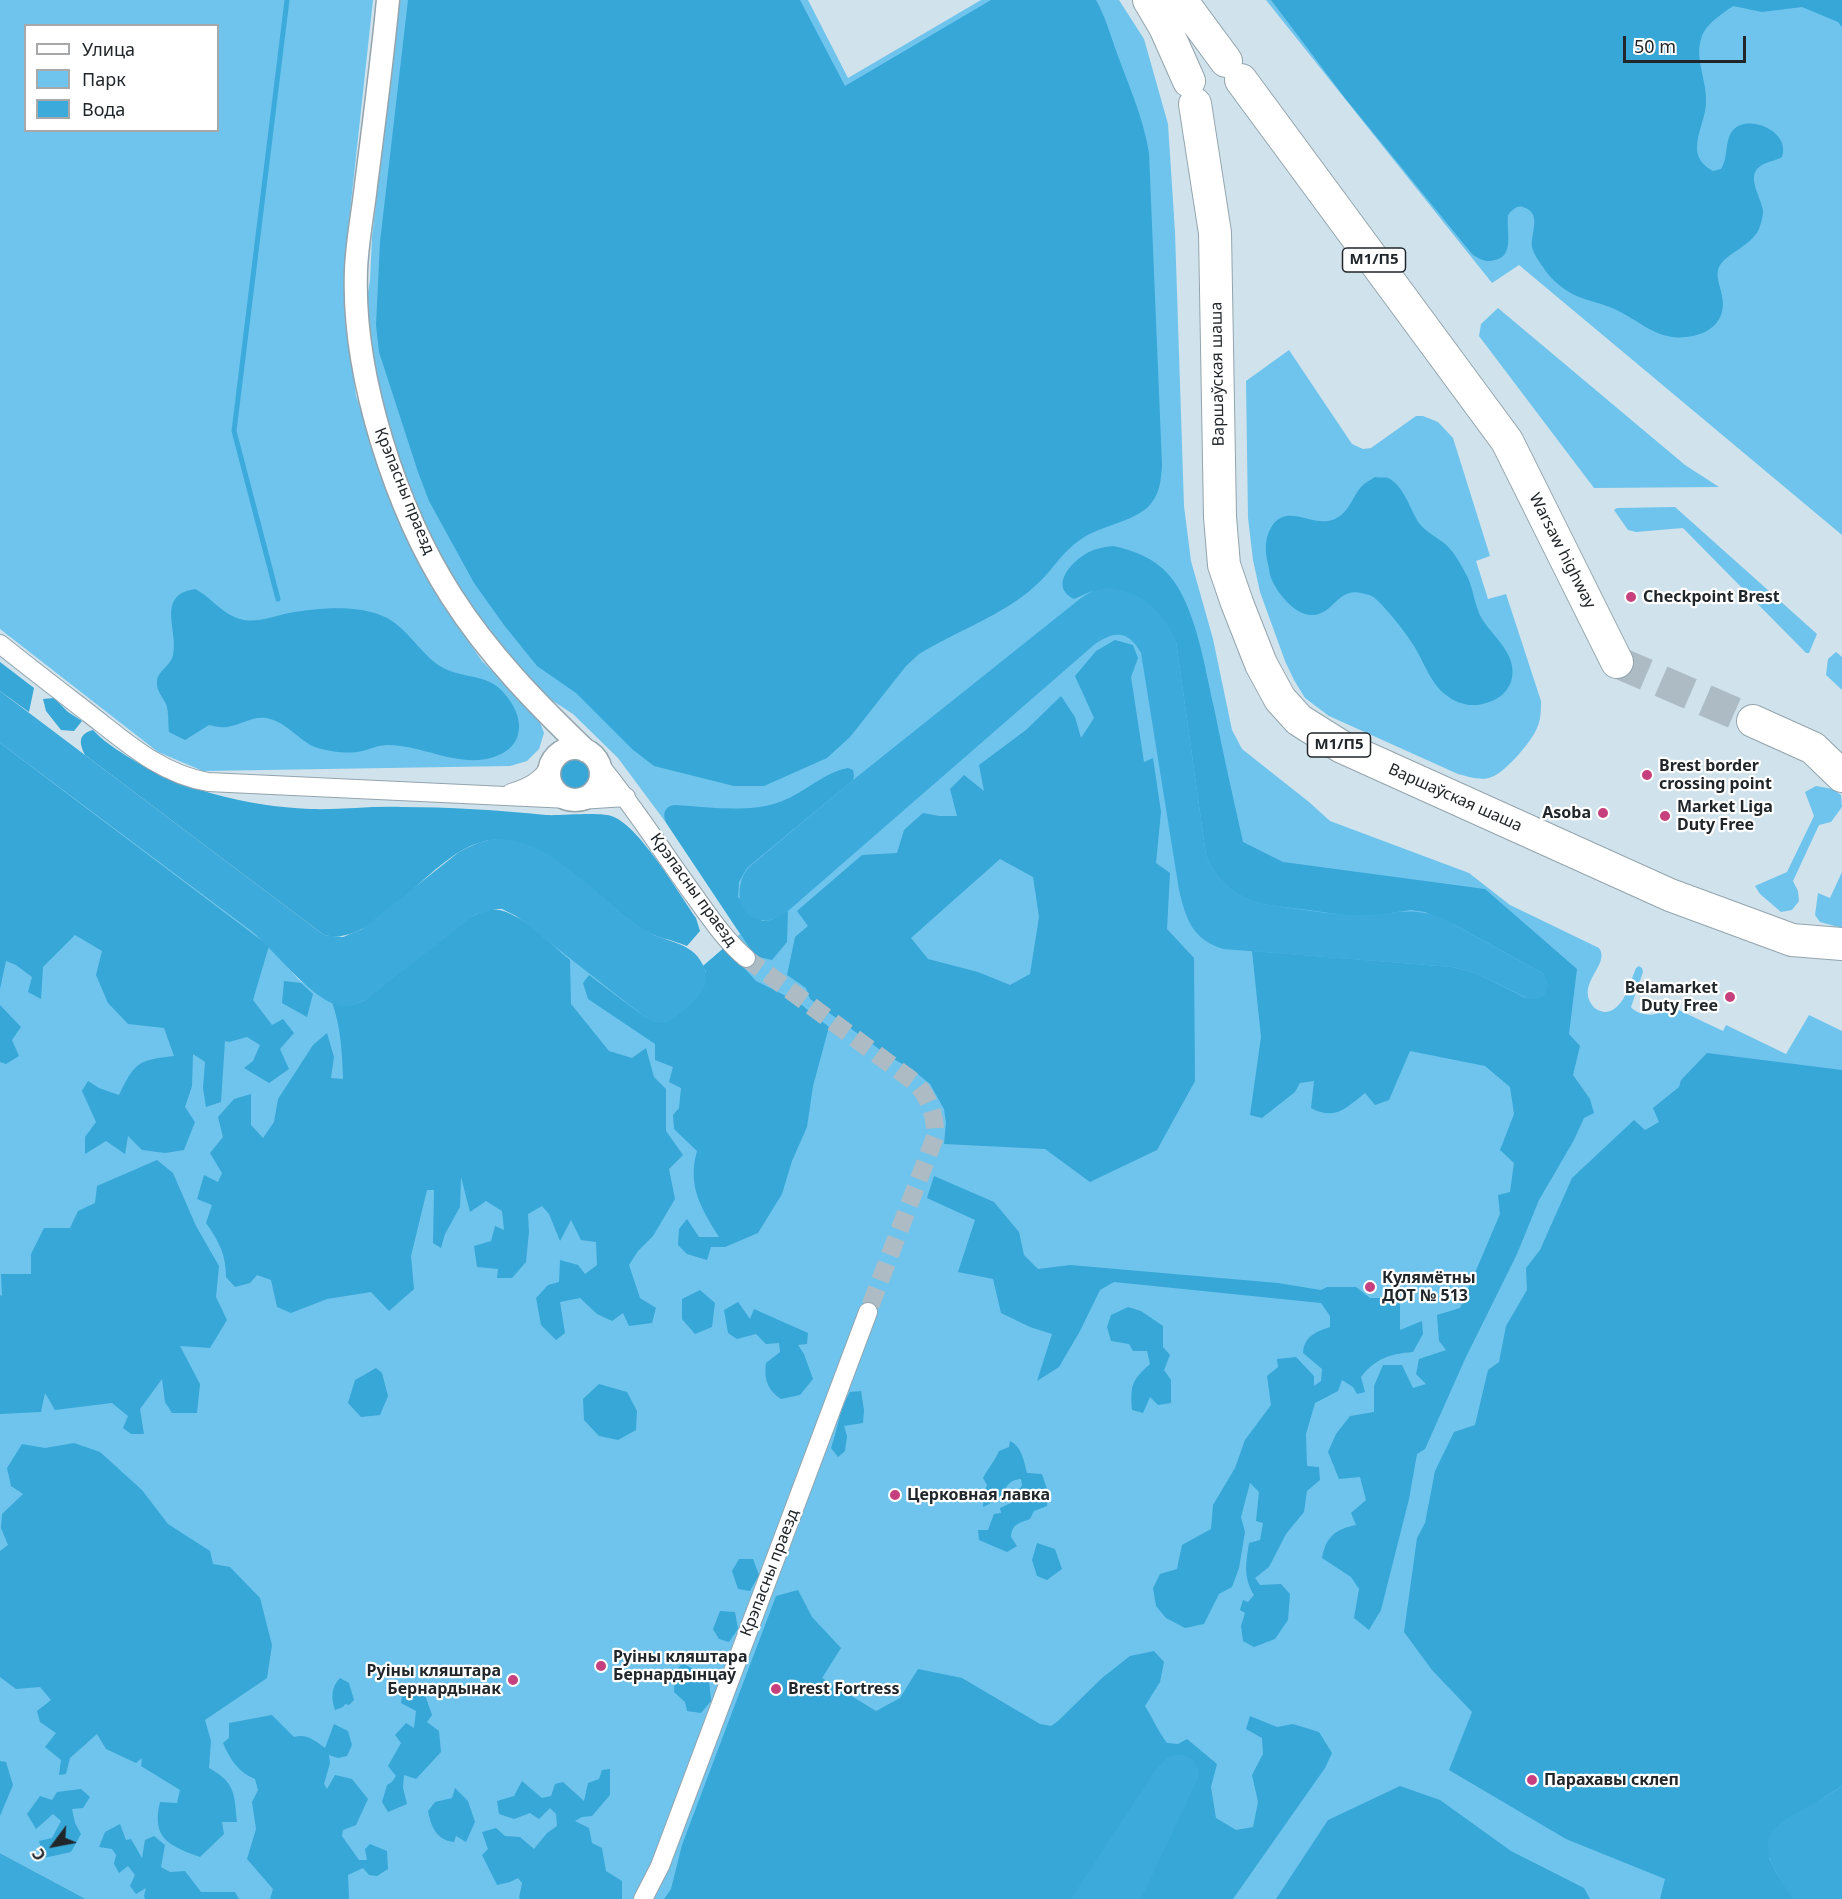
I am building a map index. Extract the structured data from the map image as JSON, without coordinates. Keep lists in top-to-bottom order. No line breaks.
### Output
{"streets":{"highway":["М1/П5","Варшаўская шаша","Warsaw highway"],"street":["Крэпасны праезд"]},"places":["Checkpoint Brest","Brest border crossing point","Asoba","Market Liga Duty Free","Belamarket Duty Free","Кулямётны ДОТ № 513","Церковная лавка","Руіны кляштара Бернардынцаў","Руіны кляштара Бернардынак","Brest Fortress","Парахавы склеп"],"legend":["Улица","Парк","Вода"],"scale_bar":"50 m","north":"bottom left"}
